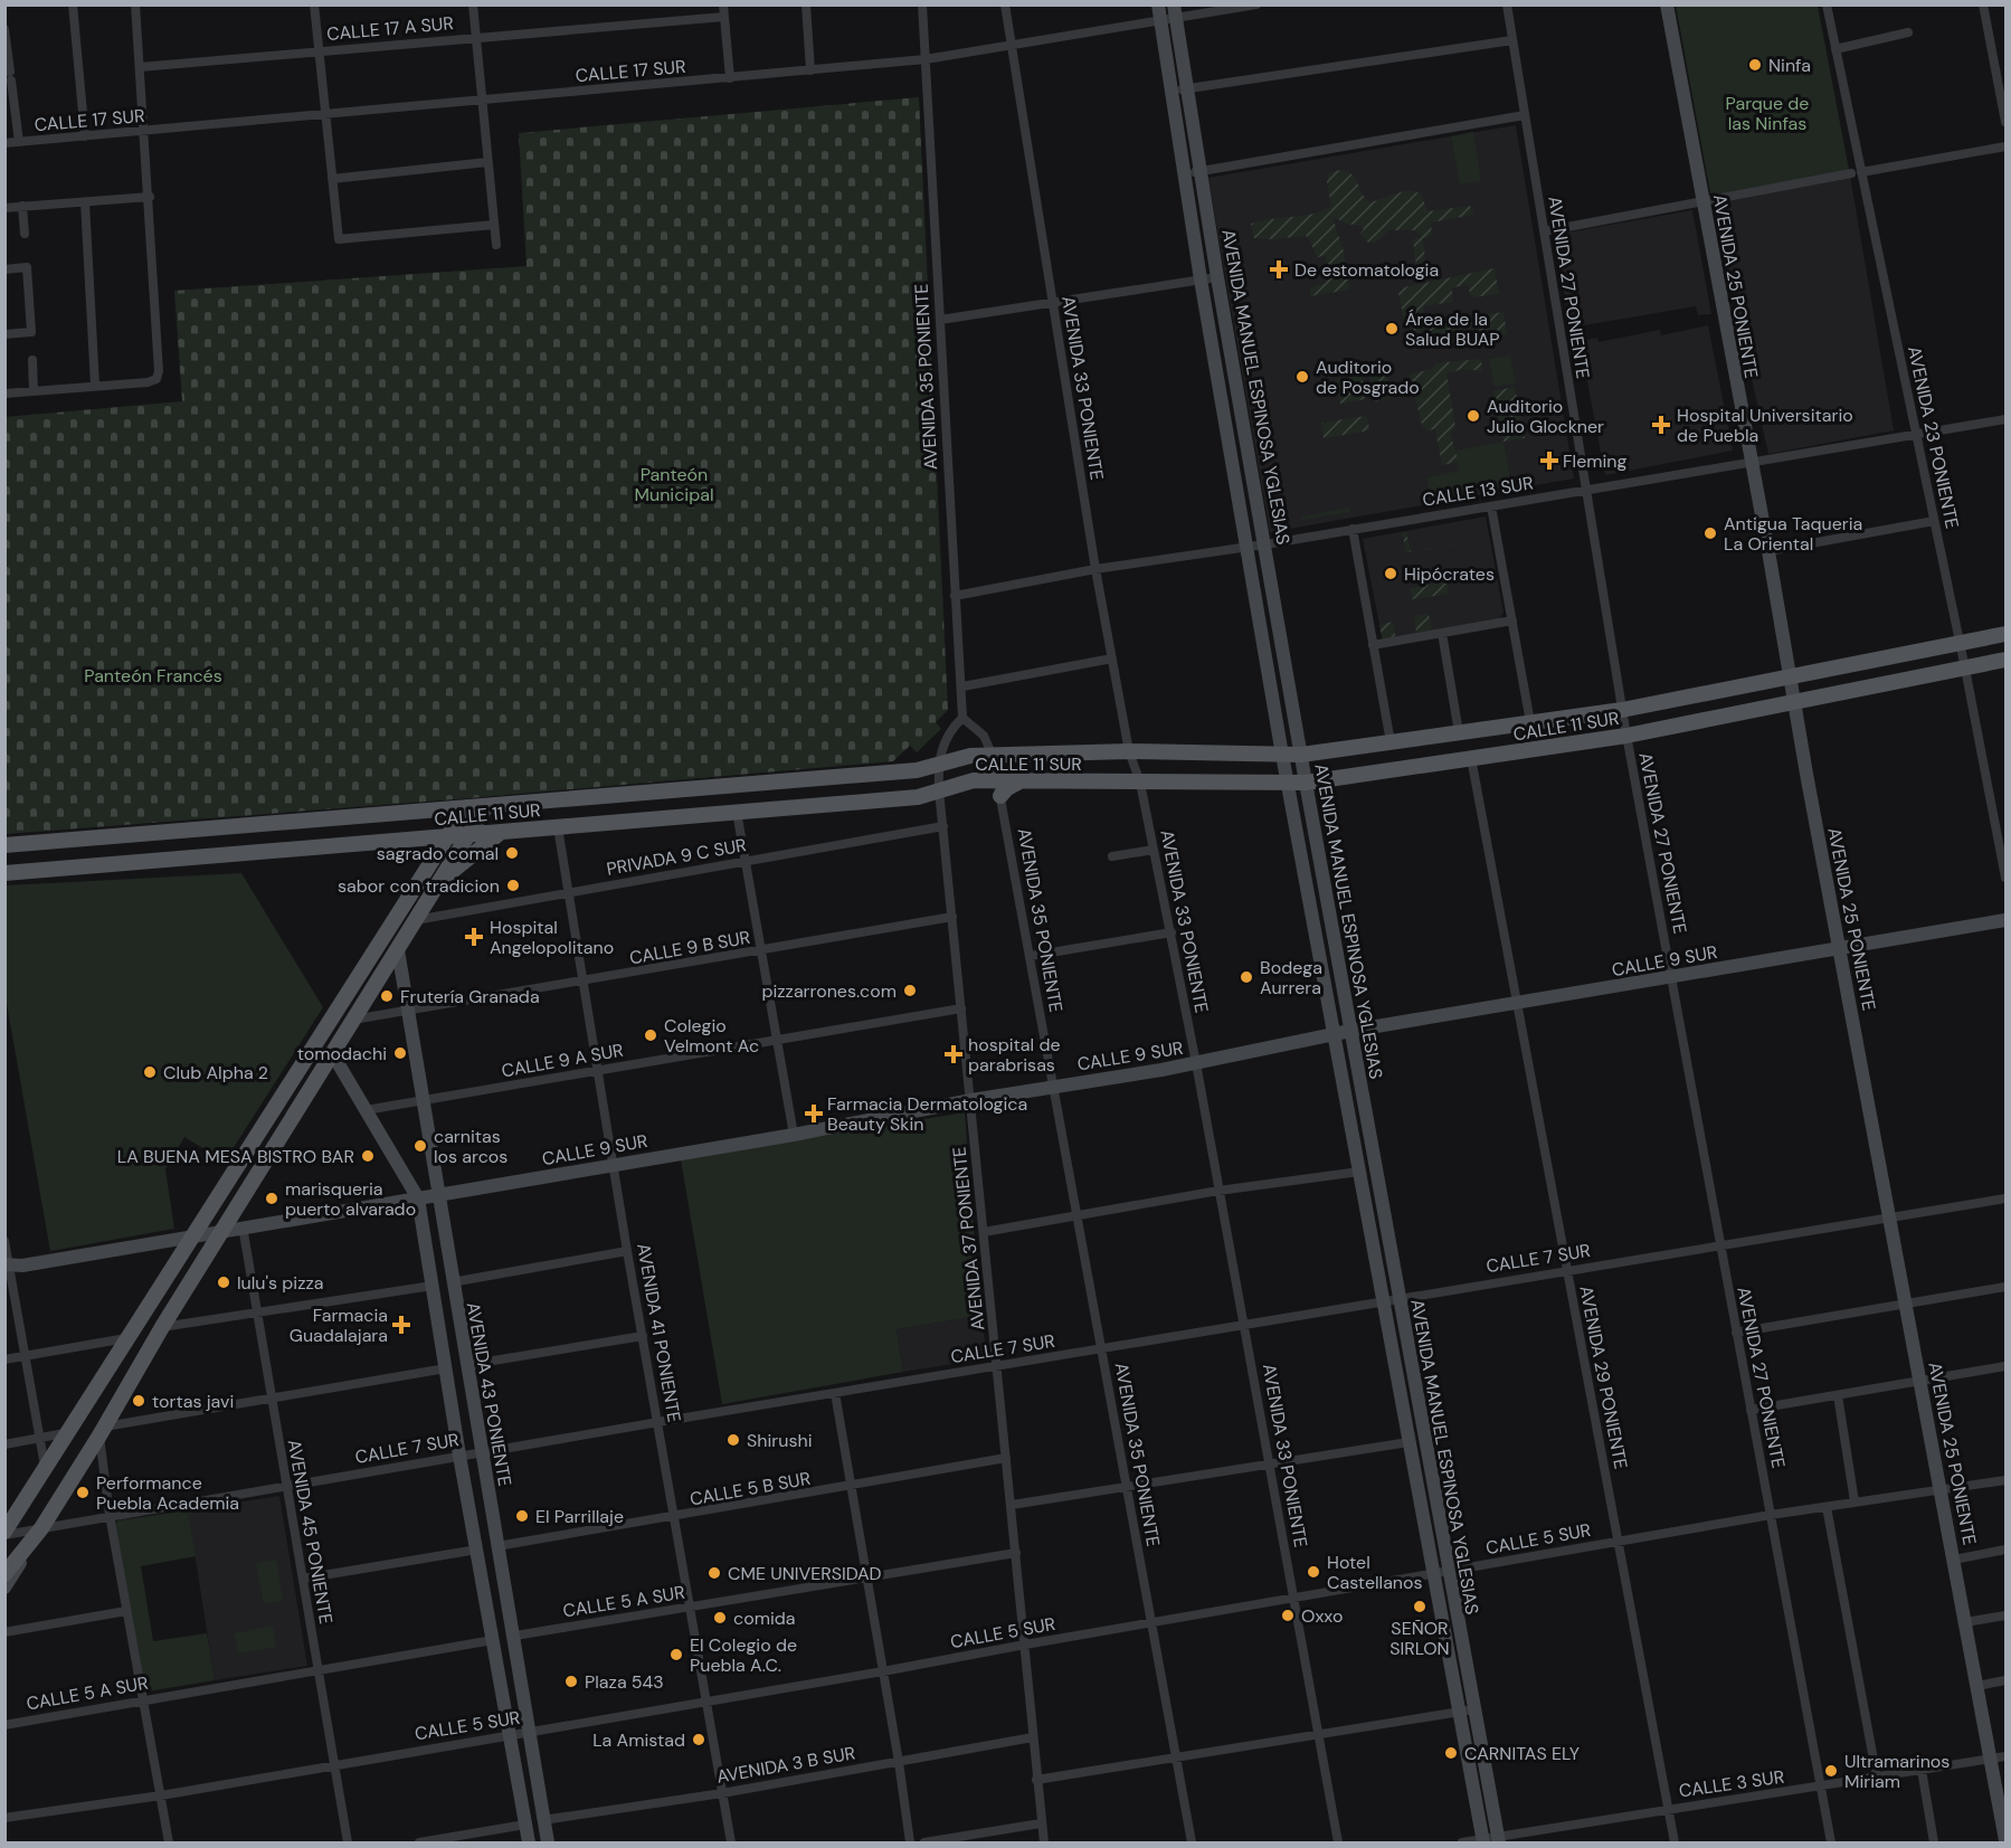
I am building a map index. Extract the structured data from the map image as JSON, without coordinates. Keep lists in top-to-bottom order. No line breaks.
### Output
{"streets":{"main road":["AVENIDA 25 PONIENTE","AVENIDA MANUEL ESPINOSA YGLESIAS","CALLE 11 SUR","CALLE 9 SUR","AVENIDA 43 PONIENTE"],"street":["CALLE 17 A SUR","CALLE 17 SUR","AVENIDA 27 PONIENTE","AVENIDA 35 PONIENTE","AVENIDA 33 PONIENTE","AVENIDA 23 PONIENTE","CALLE 13 SUR","PRIVADA 9 C SUR","CALLE 9 B SUR","CALLE 9 A SUR","AVENIDA 37 PONIENTE","CALLE 7 SUR","AVENIDA 41 PONIENTE","AVENIDA 29 PONIENTE","CALLE 5 B SUR","AVENIDA 45 PONIENTE","CALLE 5 SUR","CALLE 5 A SUR","AVENIDA 3 B SUR","CALLE 3 SUR"]},"crossings":[["CALLE 17 SUR","AVENIDA 35 PONIENTE"],["CALLE 17 SUR","AVENIDA MANUEL ESPINOSA YGLESIAS"],["CALLE 17 SUR","AVENIDA 33 PONIENTE"],["AVENIDA 25 PONIENTE","CALLE 13 SUR"],["AVENIDA 25 PONIENTE","CALLE 11 SUR"],["AVENIDA 25 PONIENTE","CALLE 9 SUR"],["AVENIDA 25 PONIENTE","CALLE 7 SUR"],["AVENIDA 25 PONIENTE","CALLE 5 SUR"],["AVENIDA 25 PONIENTE","CALLE 3 SUR"],["AVENIDA 27 PONIENTE","CALLE 13 SUR"],["AVENIDA 27 PONIENTE","CALLE 11 SUR"],["AVENIDA 27 PONIENTE","CALLE 9 SUR"],["AVENIDA 27 PONIENTE","CALLE 7 SUR"],["AVENIDA 27 PONIENTE","CALLE 5 SUR"],["AVENIDA 27 PONIENTE","CALLE 3 SUR"],["AVENIDA 35 PONIENTE","CALLE 13 SUR"],["AVENIDA 35 PONIENTE","CALLE 11 SUR"],["AVENIDA 35 PONIENTE","CALLE 9 SUR"],["AVENIDA 35 PONIENTE","AVENIDA 37 PONIENTE"],["AVENIDA 35 PONIENTE","CALLE 7 SUR"],["AVENIDA 35 PONIENTE","CALLE 5 SUR"],["AVENIDA MANUEL ESPINOSA YGLESIAS","CALLE 13 SUR"],["AVENIDA MANUEL ESPINOSA YGLESIAS","CALLE 11 SUR"],["AVENIDA MANUEL ESPINOSA YGLESIAS","CALLE 9 SUR"],["AVENIDA MANUEL ESPINOSA YGLESIAS","CALLE 7 SUR"],["AVENIDA MANUEL ESPINOSA YGLESIAS","CALLE 5 SUR"],["AVENIDA MANUEL ESPINOSA YGLESIAS","CALLE 3 SUR"],["AVENIDA 33 PONIENTE","CALLE 13 SUR"],["AVENIDA 33 PONIENTE","CALLE 11 SUR"],["AVENIDA 33 PONIENTE","CALLE 9 SUR"],["AVENIDA 33 PONIENTE","CALLE 7 SUR"],["AVENIDA 33 PONIENTE","CALLE 5 SUR"],["AVENIDA 23 PONIENTE","CALLE 13 SUR"],["AVENIDA 23 PONIENTE","CALLE 11 SUR"],["CALLE 11 SUR","AVENIDA 37 PONIENTE"],["CALLE 11 SUR","AVENIDA 41 PONIENTE"],["CALLE 11 SUR","AVENIDA 29 PONIENTE"],["PRIVADA 9 C SUR","AVENIDA 37 PONIENTE"],["PRIVADA 9 C SUR","AVENIDA 41 PONIENTE"],["CALLE 9 B SUR","AVENIDA 37 PONIENTE"],["CALLE 9 B SUR","AVENIDA 41 PONIENTE"],["CALLE 9 B SUR","AVENIDA 43 PONIENTE"],["CALLE 9 SUR","AVENIDA 37 PONIENTE"],["CALLE 9 SUR","AVENIDA 41 PONIENTE"],["CALLE 9 SUR","AVENIDA 29 PONIENTE"],["CALLE 9 SUR","AVENIDA 43 PONIENTE"],["CALLE 9 SUR","AVENIDA 45 PONIENTE"],["CALLE 9 A SUR","AVENIDA 37 PONIENTE"],["CALLE 9 A SUR","AVENIDA 41 PONIENTE"],["CALLE 9 A SUR","AVENIDA 43 PONIENTE"],["AVENIDA 37 PONIENTE","CALLE 7 SUR"],["AVENIDA 37 PONIENTE","CALLE 5 B SUR"],["AVENIDA 37 PONIENTE","CALLE 5 SUR"],["AVENIDA 37 PONIENTE","CALLE 5 A SUR"],["AVENIDA 37 PONIENTE","AVENIDA 3 B SUR"],["CALLE 7 SUR","AVENIDA 41 PONIENTE"],["CALLE 7 SUR","AVENIDA 29 PONIENTE"],["CALLE 7 SUR","AVENIDA 43 PONIENTE"],["CALLE 7 SUR","AVENIDA 45 PONIENTE"],["AVENIDA 41 PONIENTE","CALLE 5 B SUR"],["AVENIDA 41 PONIENTE","CALLE 5 SUR"],["AVENIDA 41 PONIENTE","CALLE 5 A SUR"],["AVENIDA 41 PONIENTE","AVENIDA 3 B SUR"],["AVENIDA 29 PONIENTE","CALLE 5 SUR"],["AVENIDA 29 PONIENTE","CALLE 3 SUR"],["AVENIDA 43 PONIENTE","CALLE 5 B SUR"],["AVENIDA 43 PONIENTE","CALLE 5 SUR"],["AVENIDA 43 PONIENTE","CALLE 5 A SUR"],["AVENIDA 43 PONIENTE","AVENIDA 3 B SUR"],["AVENIDA 45 PONIENTE","CALLE 5 SUR"],["AVENIDA 45 PONIENTE","CALLE 5 A SUR"]],"parks":["Parque de las Ninfas","Panteón Municipal","Panteón Francés"],"places":{"other":["Ninfa","Área de la Salud BUAP","Auditorio de Posgrado","Auditorio Julio Glockner","Antigua Taqueria La Oriental","Hipócrates","sagrado comal","sabor con tradicion","Bodega Aurrera","pizzarrones.com","Frutería Granada","Colegio Velmont Ac","tomodachi","Club Alpha 2","carnitas los arcos","LA BUENA MESA BISTRO BAR","marisqueria puerto alvarado","lulu's pizza","tortas javi","Shirushi","Performance Puebla Academia","El Parrillaje","Hotel Castellanos","CME UNIVERSIDAD","SEÑOR SIRLON","Oxxo","comida","El Colegio de Puebla A.C.","Plaza 543","La Amistad","CARNITAS ELY","Ultramarinos Miriam"],"health":["De estomatologia","Hospital Universitario de Puebla","Fleming","Hospital Angelopolitano","hospital de parabrisas","Farmacia Dermatologica Beauty Skin","Farmacia Guadalajara"]}}
